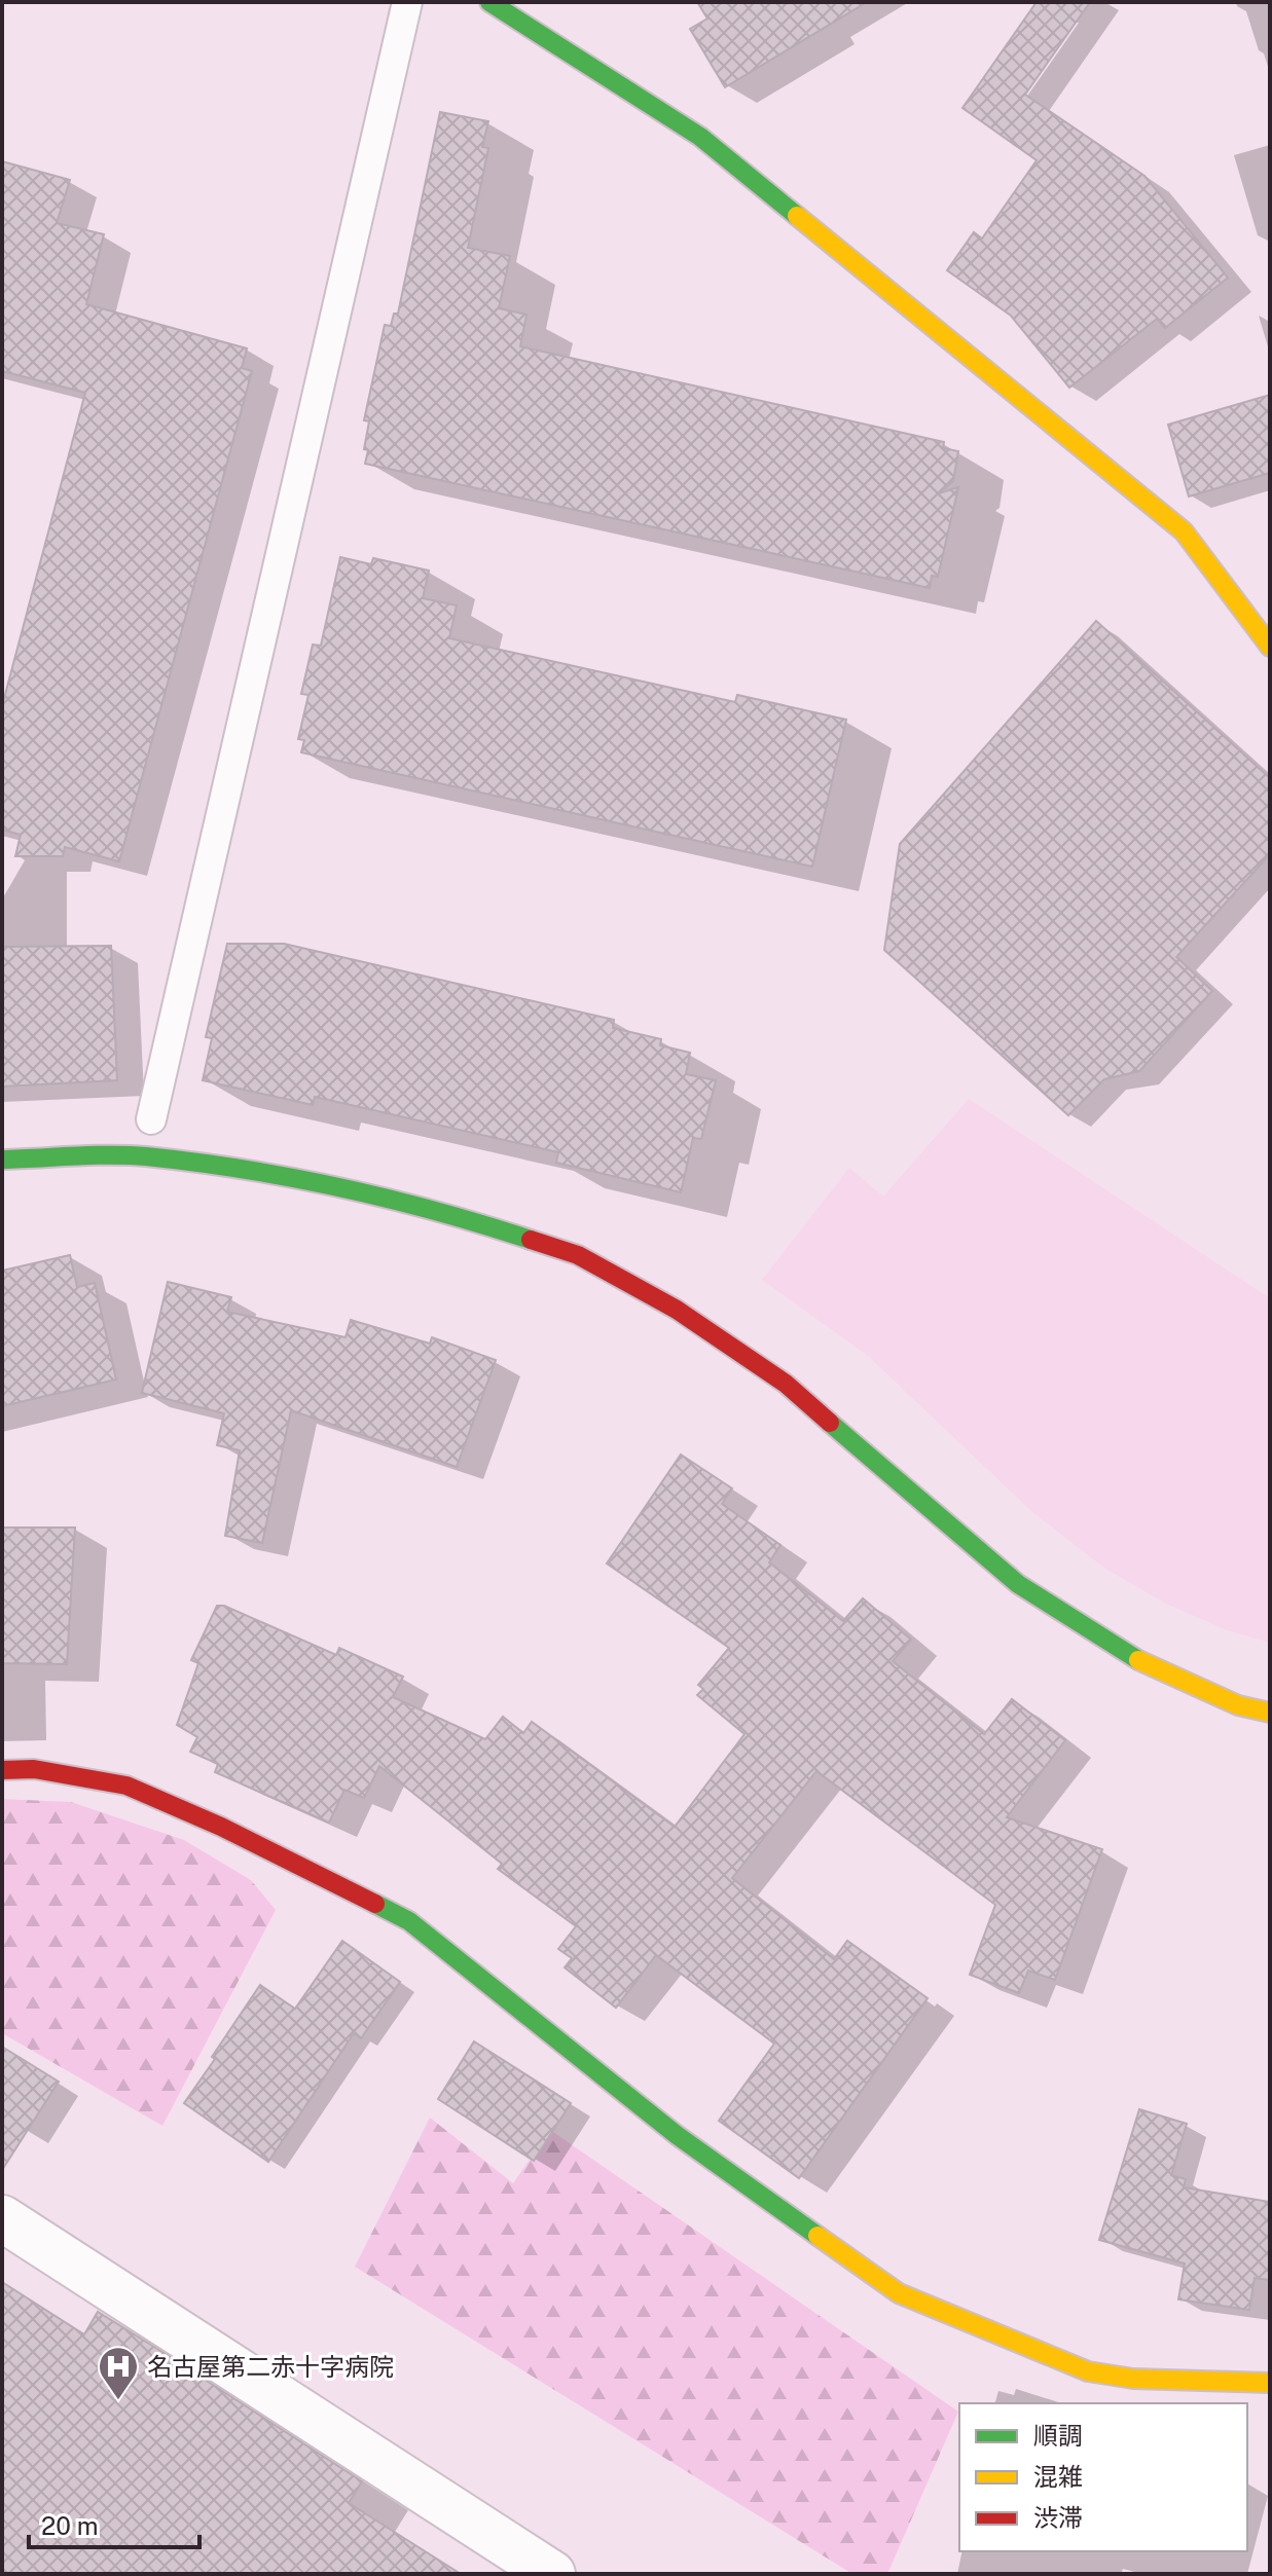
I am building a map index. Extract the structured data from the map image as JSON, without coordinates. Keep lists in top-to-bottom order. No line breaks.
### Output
{"places":{"hospital":["名古屋第二赤十字病院"]},"legend":["順調","混雑","渋滞"],"scale_bar":"20 m"}
